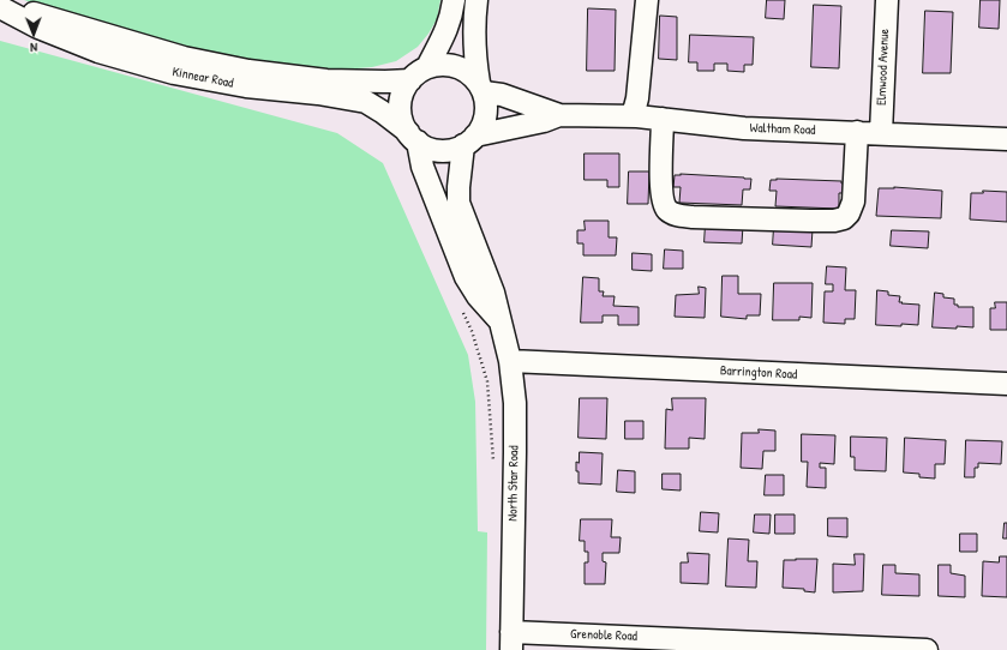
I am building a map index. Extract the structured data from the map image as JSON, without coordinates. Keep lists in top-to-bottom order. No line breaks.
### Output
{"streets":{"street":["Elmwood Avenue","Kinnear Road","Waltham Road","Barrington Road","North Star Road","Grenoble Road"]},"crossings":[["Elmwood Avenue","Waltham Road"],["Kinnear Road","Waltham Road"],["Kinnear Road","North Star Road"],["Waltham Road","North Star Road"],["Barrington Road","North Star Road"],["North Star Road","Grenoble Road"]],"north":"bottom"}
